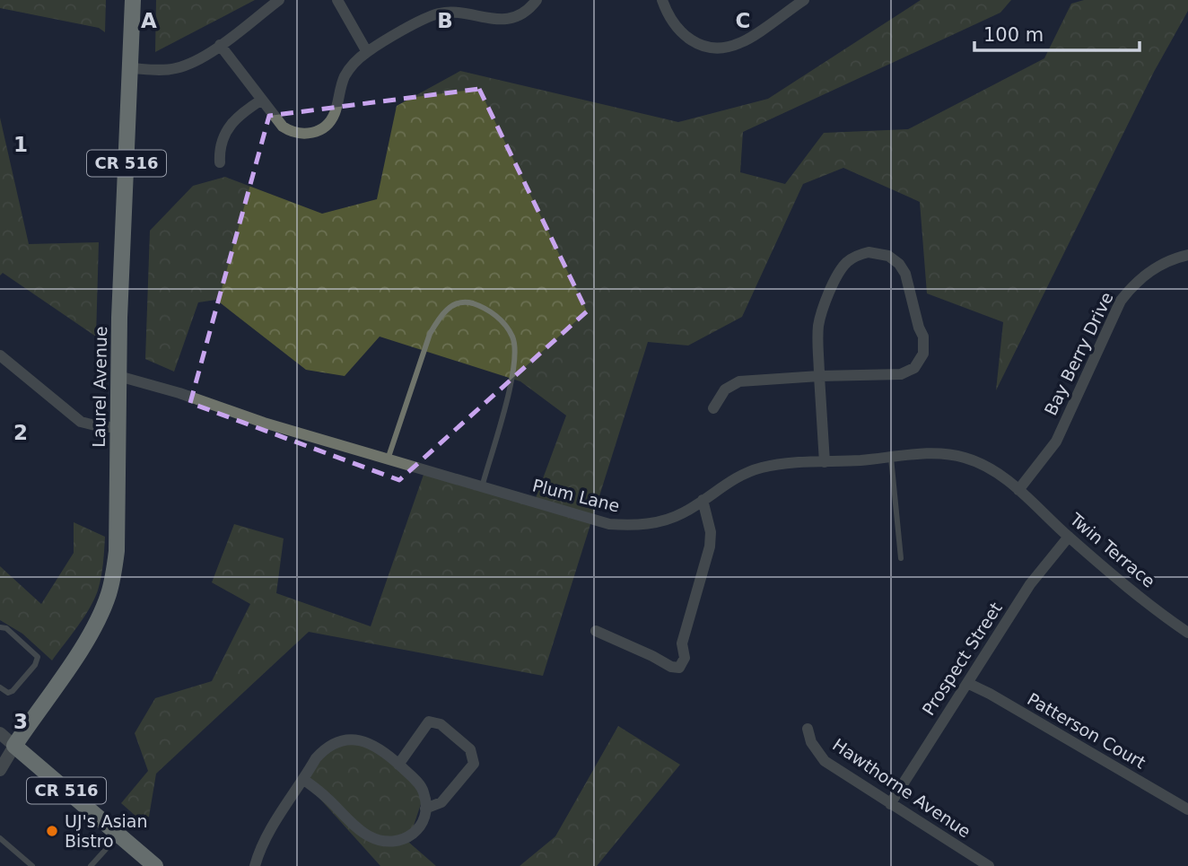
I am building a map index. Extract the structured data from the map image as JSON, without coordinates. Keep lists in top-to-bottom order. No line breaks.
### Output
{"streets":{"main road":["CR 516","Laurel Avenue"],"street":["Bay Berry Drive","Plum Lane","Twin Terrace","Prospect Street","Patterson Court","Hawthorne Avenue"]},"crossings":[["CR 516","Laurel Avenue"],["Bay Berry Drive","Plum Lane"],["Bay Berry Drive","Twin Terrace"],["Laurel Avenue","Plum Lane"],["Plum Lane","Twin Terrace"],["Twin Terrace","Prospect Street"],["Prospect Street","Patterson Court"],["Prospect Street","Hawthorne Avenue"]],"places":["UJ's Asian Bistro"],"scale_bar":"100 m","grid":{"columns":["A","B","C"],"rows":["1","2","3"]}}
